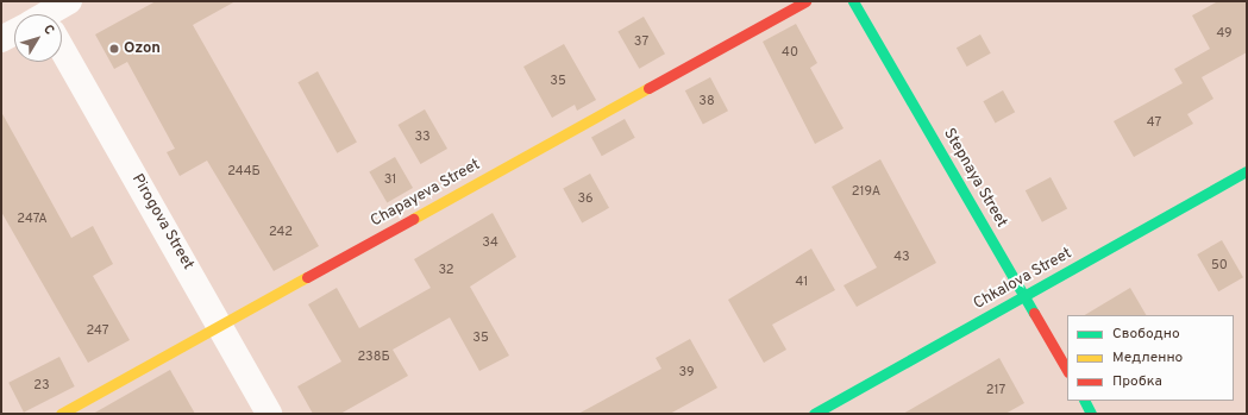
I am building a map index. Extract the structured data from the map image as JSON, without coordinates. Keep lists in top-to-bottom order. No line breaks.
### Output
{"streets":{"street":["Stepnaya Street","Chapayeva Street","Pirogova Street","Chkalova Street"]},"crossings":[["Stepnaya Street","Chkalova Street"],["Chapayeva Street","Pirogova Street"]],"places":["Ozon"],"house_numbers":["49","37","40","35","38","47","33","244Б","31","219А","36","247А","242","34","43","50","32","41","247","35","238Б","39","23","217"],"legend":["Свободно","Медленно","Пробка"],"north":"top right"}
